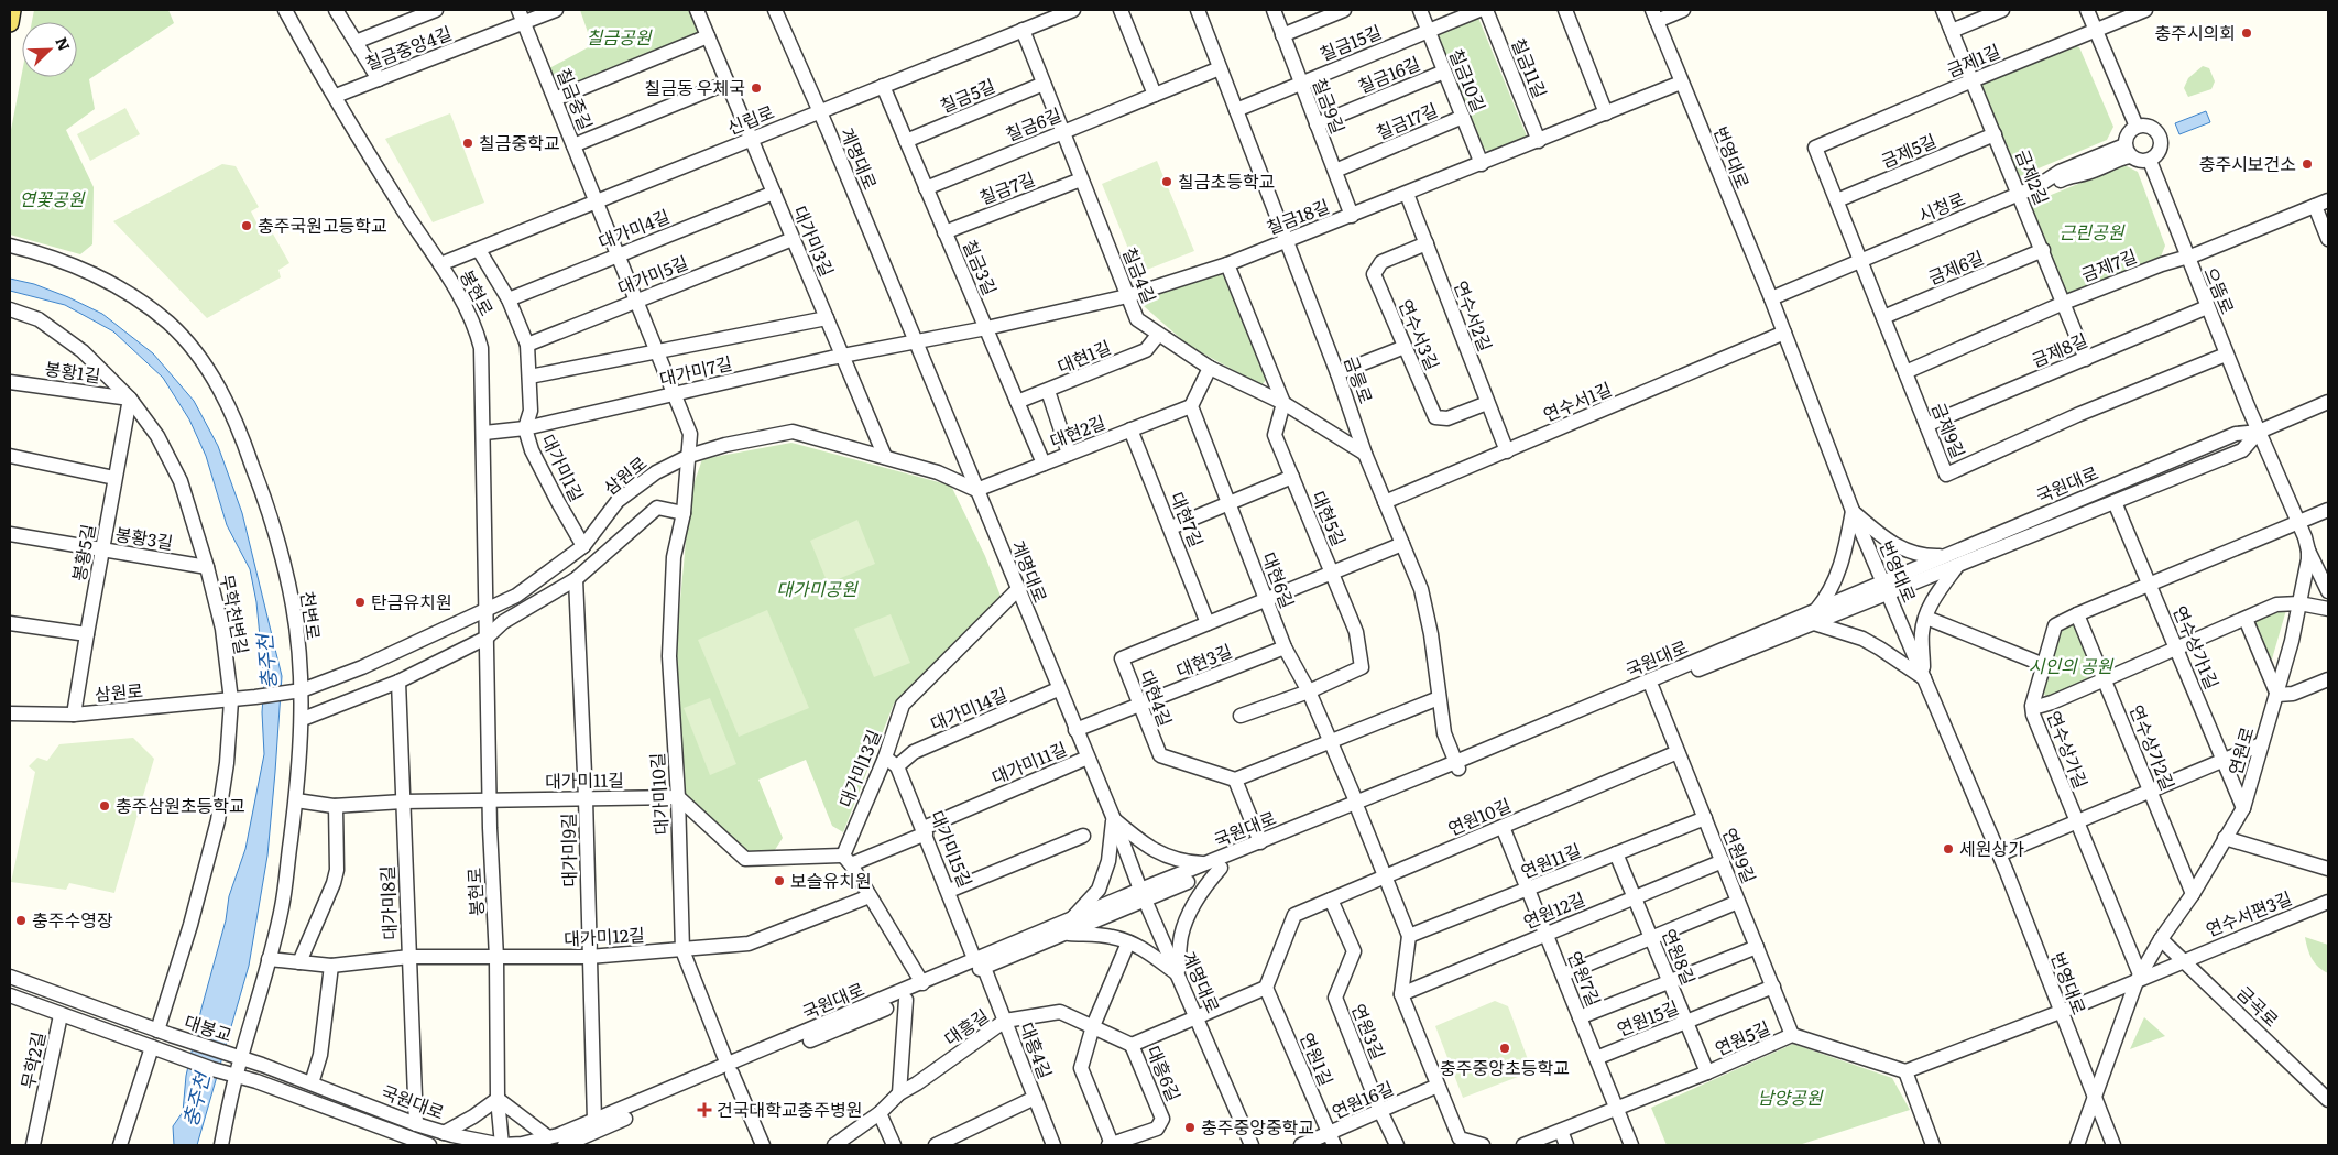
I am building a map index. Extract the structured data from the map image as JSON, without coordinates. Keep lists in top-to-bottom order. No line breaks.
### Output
{"streets":{"street":["칠금15길","칠금중앙4길","금제1길","칠금11길","칠금16길","칠금10길","칠금5길","칠금중길","칠금9길","신립로","칠금17길","칠금6길","금제5길","번영대로","계명대로","금제2길","칠금7길","시청로","칠금18길","대가미4길","대가미3길","금제7길","칠금3길","금제6길","대가미5길","칠금4길","으뜸로","봉현로","연수서2길","연수서3길","금제8길","대현1길","대가미7길","봉황1길","금릉로","연수서1길","금제9길","대현2길","대가미1길","삼원로","국원대로","대현5길","대현7길","봉황3길","봉황5길","대현6길","무학천변길","천변로","연수상가1길","대현3길","대현4길","대가미14길","연수상가2길","연수상가길","연원로","대가미11길","대가미13길","대가미10길","연원10길","대가미15길","대가미9길","연원9길","연원11길","대가미8길","연원12길","연수서편3길","대가미12길","연원8길","연원7길","금곡로","연원15길","대흥길","대봉교","연원3길","연원5길","대흥4길","연원1길","무학2길","대흥6길","연원16길"]},"crossings":[["칠금15길","칠금10길"],["칠금15길","칠금9길"],["칠금15길","금릉로"],["칠금중앙4길","칠금중길"],["칠금중앙4길","봉현로"],["금제1길","금제2길"],["금제1길","금제9길"],["칠금11길","칠금18길"],["칠금16길","칠금10길"],["칠금16길","칠금9길"],["칠금10길","칠금17길"],["칠금10길","칠금18길"],["칠금5길","칠금3길"],["칠금5길","칠금4길"],["칠금중길","신립로"],["칠금중길","대가미4길"],["칠금중길","대가미5길"],["칠금중길","대가미10길"],["칠금9길","칠금17길"],["칠금9길","칠금18길"],["신립로","계명대로"],["신립로","대가미3길"],["신립로","칠금3길"],["신립로","칠금4길"],["신립로","봉현로"],["신립로","대가미1길"],["칠금6길","칠금3길"],["칠금6길","칠금4길"],["칠금6길","금릉로"],["금제5길","금제2길"],["금제5길","금제9길"],["번영대로","시청로"],["번영대로","칠금18길"],["번영대로","연수서1길"],["번영대로","국원대로"],["번영대로","연원로"],["계명대로","칠금18길"],["계명대로","대가미7길"],["계명대로","대현2길"],["계명대로","삼원로"],["계명대로","국원대로"],["계명대로","대현3길"],["계명대로","대가미14길"],["계명대로","대가미11길"],["계명대로","대가미13길"],["금제2길","시청로"],["금제2길","금제7길"],["금제2길","금제6길"],["금제2길","금제8길"],["칠금7길","칠금3길"],["칠금7길","칠금4길"],["시청로","으뜸로"],["시청로","금제9길"],["칠금18길","칠금3길"],["칠금18길","칠금4길"],["칠금18길","연수서2길"],["칠금18길","대가미7길"],["칠금18길","금릉로"],["대가미4길","대가미3길"],["대가미4길","대가미1길"],["대가미3길","대가미5길"],["대가미3길","대가미7길"],["대가미3길","삼원로"],["금제7길","으뜸로"],["금제7길","금제9길"],["칠금3길","대현1길"],["칠금3길","대현2길"],["금제6길","금제9길"],["대가미5길","대가미1길"],["칠금4길","대현1길"],["칠금4길","금릉로"],["칠금4길","대현5길"],["으뜸로","금제8길"],["으뜸로","금제9길"],["으뜸로","국원대로"],["으뜸로","연원로"],["봉현로","대가미7길"],["봉현로","삼원로"],["봉현로","국원대로"],["봉현로","대가미11길"],["봉현로","대가미12길"],["연수서2길","연수서3길"],["연수서2길","연수서1길"],["금제8길","금제9길"],["대가미7길","대가미1길"],["대가미7길","대가미10길"],["봉황1길","봉황5길"],["봉황1길","무학천변길"],["금릉로","연수서1길"],["금릉로","국원대로"],["금릉로","대현4길"],["대현2길","삼원로"],["대현2길","대현7길"],["대현2길","대현6길"],["대가미1길","삼원로"],["삼원로","봉황5길"],["삼원로","무학천변길"],["삼원로","천변로"],["삼원로","대가미10길"],["국원대로","대현6길"],["국원대로","천변로"],["국원대로","연수상가1길"],["국원대로","연원로"],["국원대로","대가미10길"],["국원대로","대가미15길"],["국원대로","대가미9길"],["국원대로","연원9길"],["국원대로","대가미8길"],["국원대로","대봉교"],["국원대로","대흥4길"],["대현5길","대현6길"],["대현5길","대현4길"],["대현7길","대현4길"],["봉황3길","봉황5길"],["봉황3길","무학천변길"],["봉황5길","무학천변길"],["대현6길","대현3길"],["대현6길","대현4길"],["무학천변길","대봉교"],["천변로","대가미11길"],["천변로","대가미12길"],["천변로","대봉교"],["연수상가1길","연수상가길"],["연수상가1길","연원로"],["대현3길","대현4길"],["대가미14길","대가미15길"],["연수상가2길","연수상가길"],["연수상가2길","연원로"],["연수상가길","연원로"],["연수상가길","연수서편3길"],["연원로","연수서편3길"],["연원로","금곡로"],["대가미11길","대가미13길"],["대가미11길","대가미10길"],["대가미11길","대가미15길"],["대가미11길","대가미9길"],["대가미11길","대가미8길"],["대가미10길","대가미12길"],["연원10길","연원9길"],["연원10길","연원7길"],["연원10길","연원3길"],["연원10길","연원1길"],["대가미15길","대흥4길"],["대가미9길","대가미12길"],["연원9길","연원11길"],["연원9길","연원12길"],["연원9길","연원15길"],["연원9길","연원5길"],["연원11길","연원8길"],["연원11길","연원7길"],["대가미8길","대가미12길"],["연원12길","연원8길"],["연원12길","연원7길"],["연수서편3길","금곡로"],["연원8길","연원15길"],["연원8길","연원5길"],["연원7길","연원15길"],["연원7길","연원5길"],["대흥길","대흥4길"],["대흥길","대흥6길"],["연원3길","연원16길"],["연원1길","연원16길"]],"water":["충주천"],"parks":["칠금공원","연꽃공원","근린공원","대가미공원","시인의 공원","남양공원"],"places":{"other":["충주시의회","칠금동 우체국","칠금중학교","충주시보건소","칠금초등학교","충주국원고등학교","탄금유치원","충주삼원초등학교","세원상가","보슬유치원","충주수영장","충주중앙초등학교","충주중앙중학교"],"health":["건국대학교충주병원"]},"north":"top right"}
